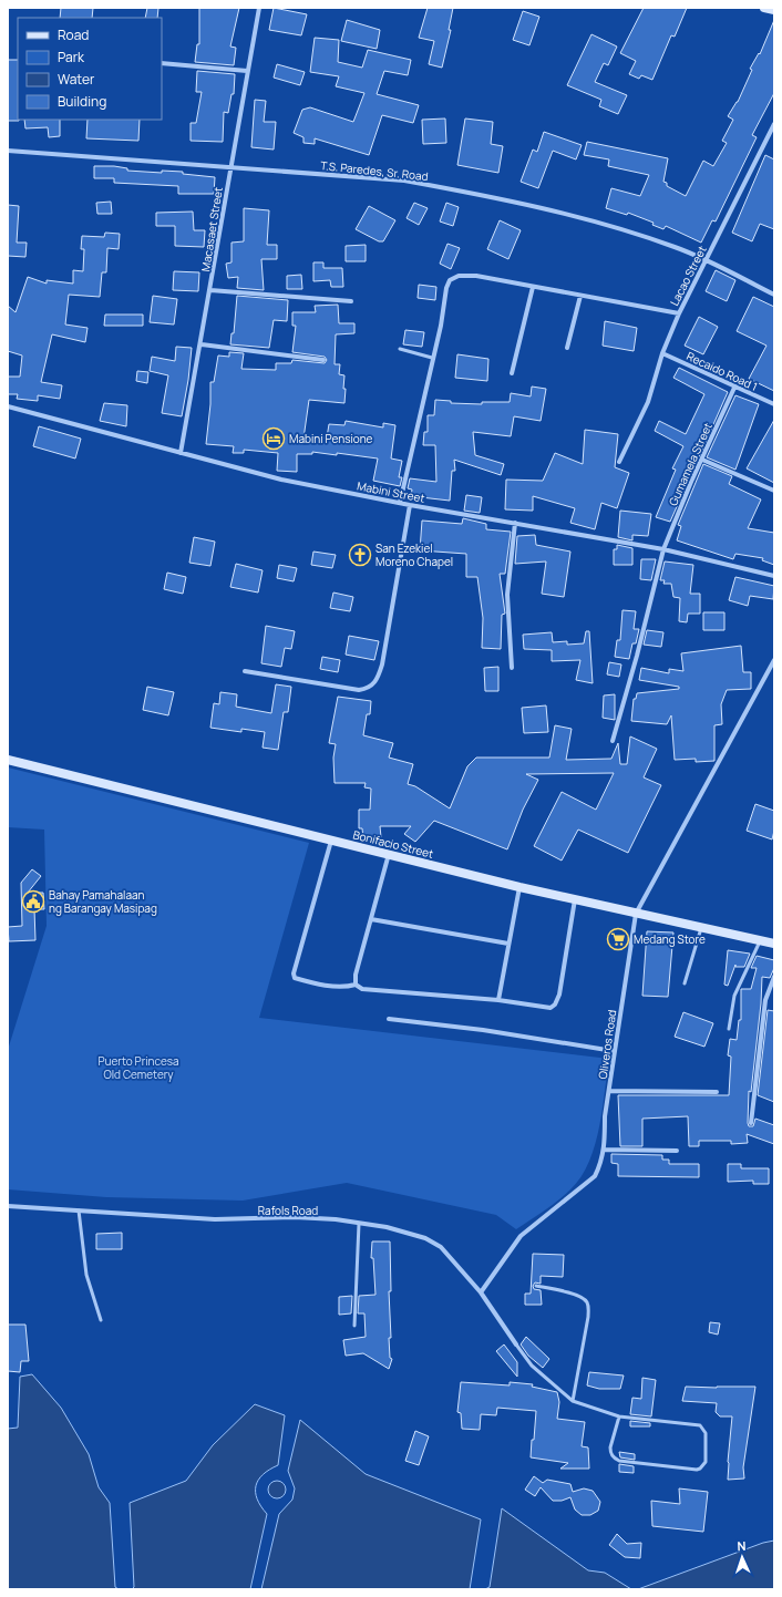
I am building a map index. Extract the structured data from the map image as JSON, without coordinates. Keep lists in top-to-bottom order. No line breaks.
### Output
{"streets":{"street":["T.S. Paredes, Sr. Road","Macasaet Street","Lacao Street","Recaido Road 1","Gumamela Street","Mabini Street","Bonifacio Street","Oliveros Road","Rafols Road"]},"crossings":[["T.S. Paredes, Sr. Road","Macasaet Street"],["T.S. Paredes, Sr. Road","Lacao Street"],["Macasaet Street","Mabini Street"],["Lacao Street","Recaido Road 1"],["Recaido Road 1","Gumamela Street"],["Gumamela Street","Mabini Street"],["Bonifacio Street","Oliveros Road"],["Oliveros Road","Rafols Road"]],"parks":["Puerto Princesa Old Cemetery"],"places":{"hotel":["Mabini Pensione"],"church":["San Ezekiel Moreno Chapel"],"public building":["Bahay Pamahalaan ng Barangay Masipag"],"supermarket":["Medang Store"]},"legend":["Road","Park","Water","Building"],"north":"top"}
